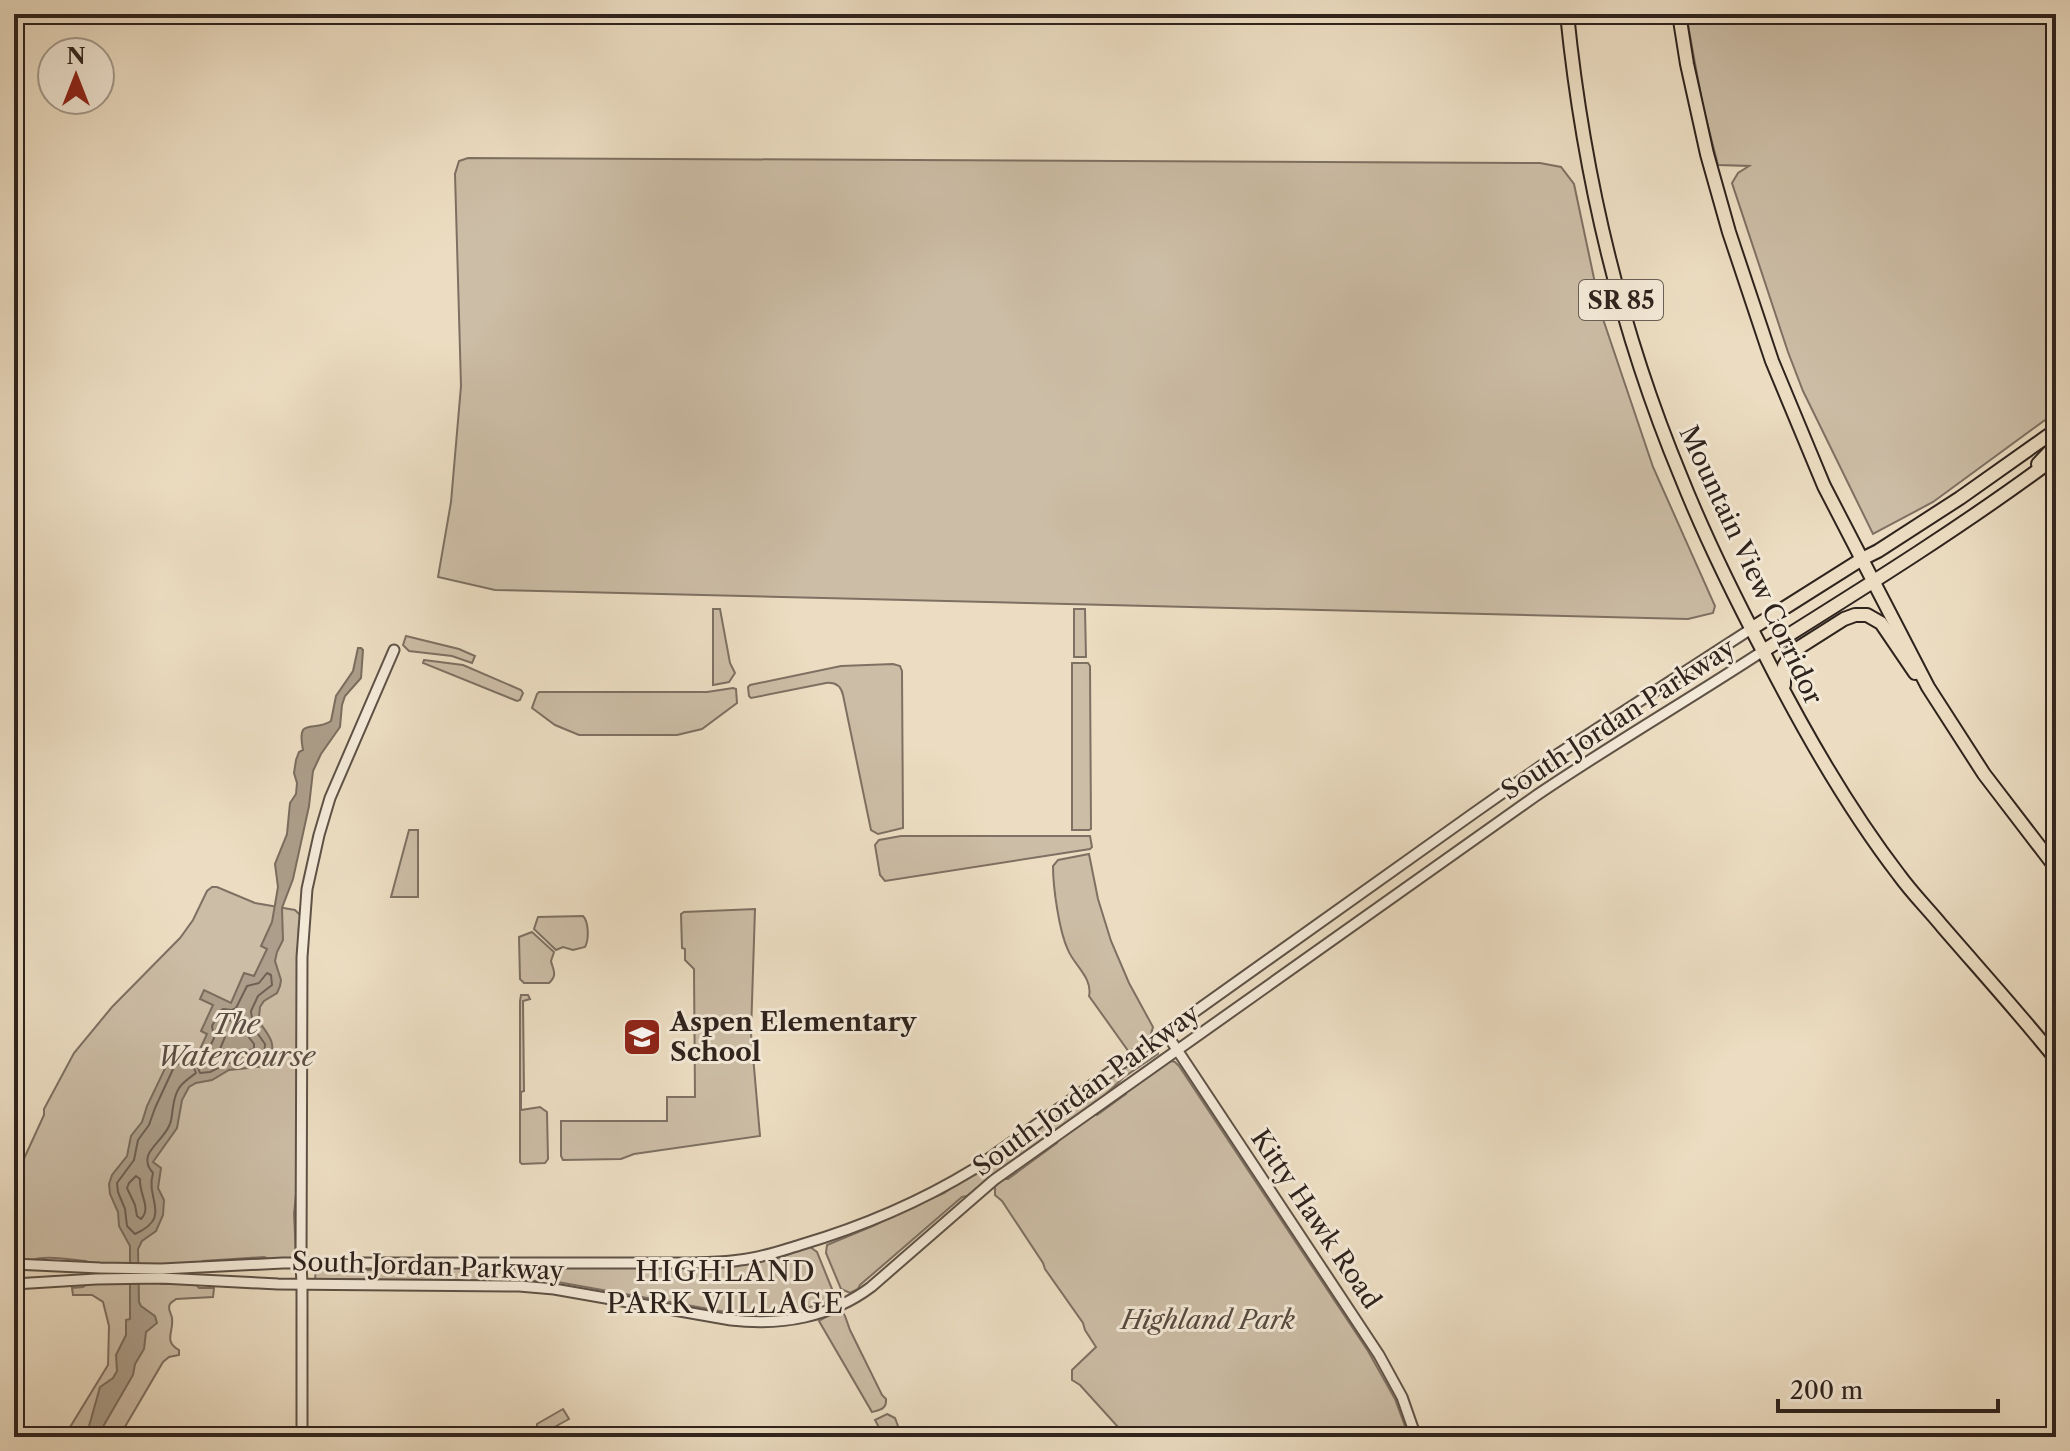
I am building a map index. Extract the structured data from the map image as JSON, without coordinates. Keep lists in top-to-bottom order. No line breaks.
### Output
{"streets":{"main road":["SR 85","Mountain View Corridor","South Jordan Parkway"],"street":["Kitty Hawk Road"]},"crossings":[["Mountain View Corridor","South Jordan Parkway"],["South Jordan Parkway","Kitty Hawk Road"]],"districts":["HIGHLAND PARK VILLAGE"],"water":["The Watercourse"],"parks":["Highland Park"],"places":{"school or university":["Aspen Elementary School"]},"scale_bar":"200 m","north":"top"}
